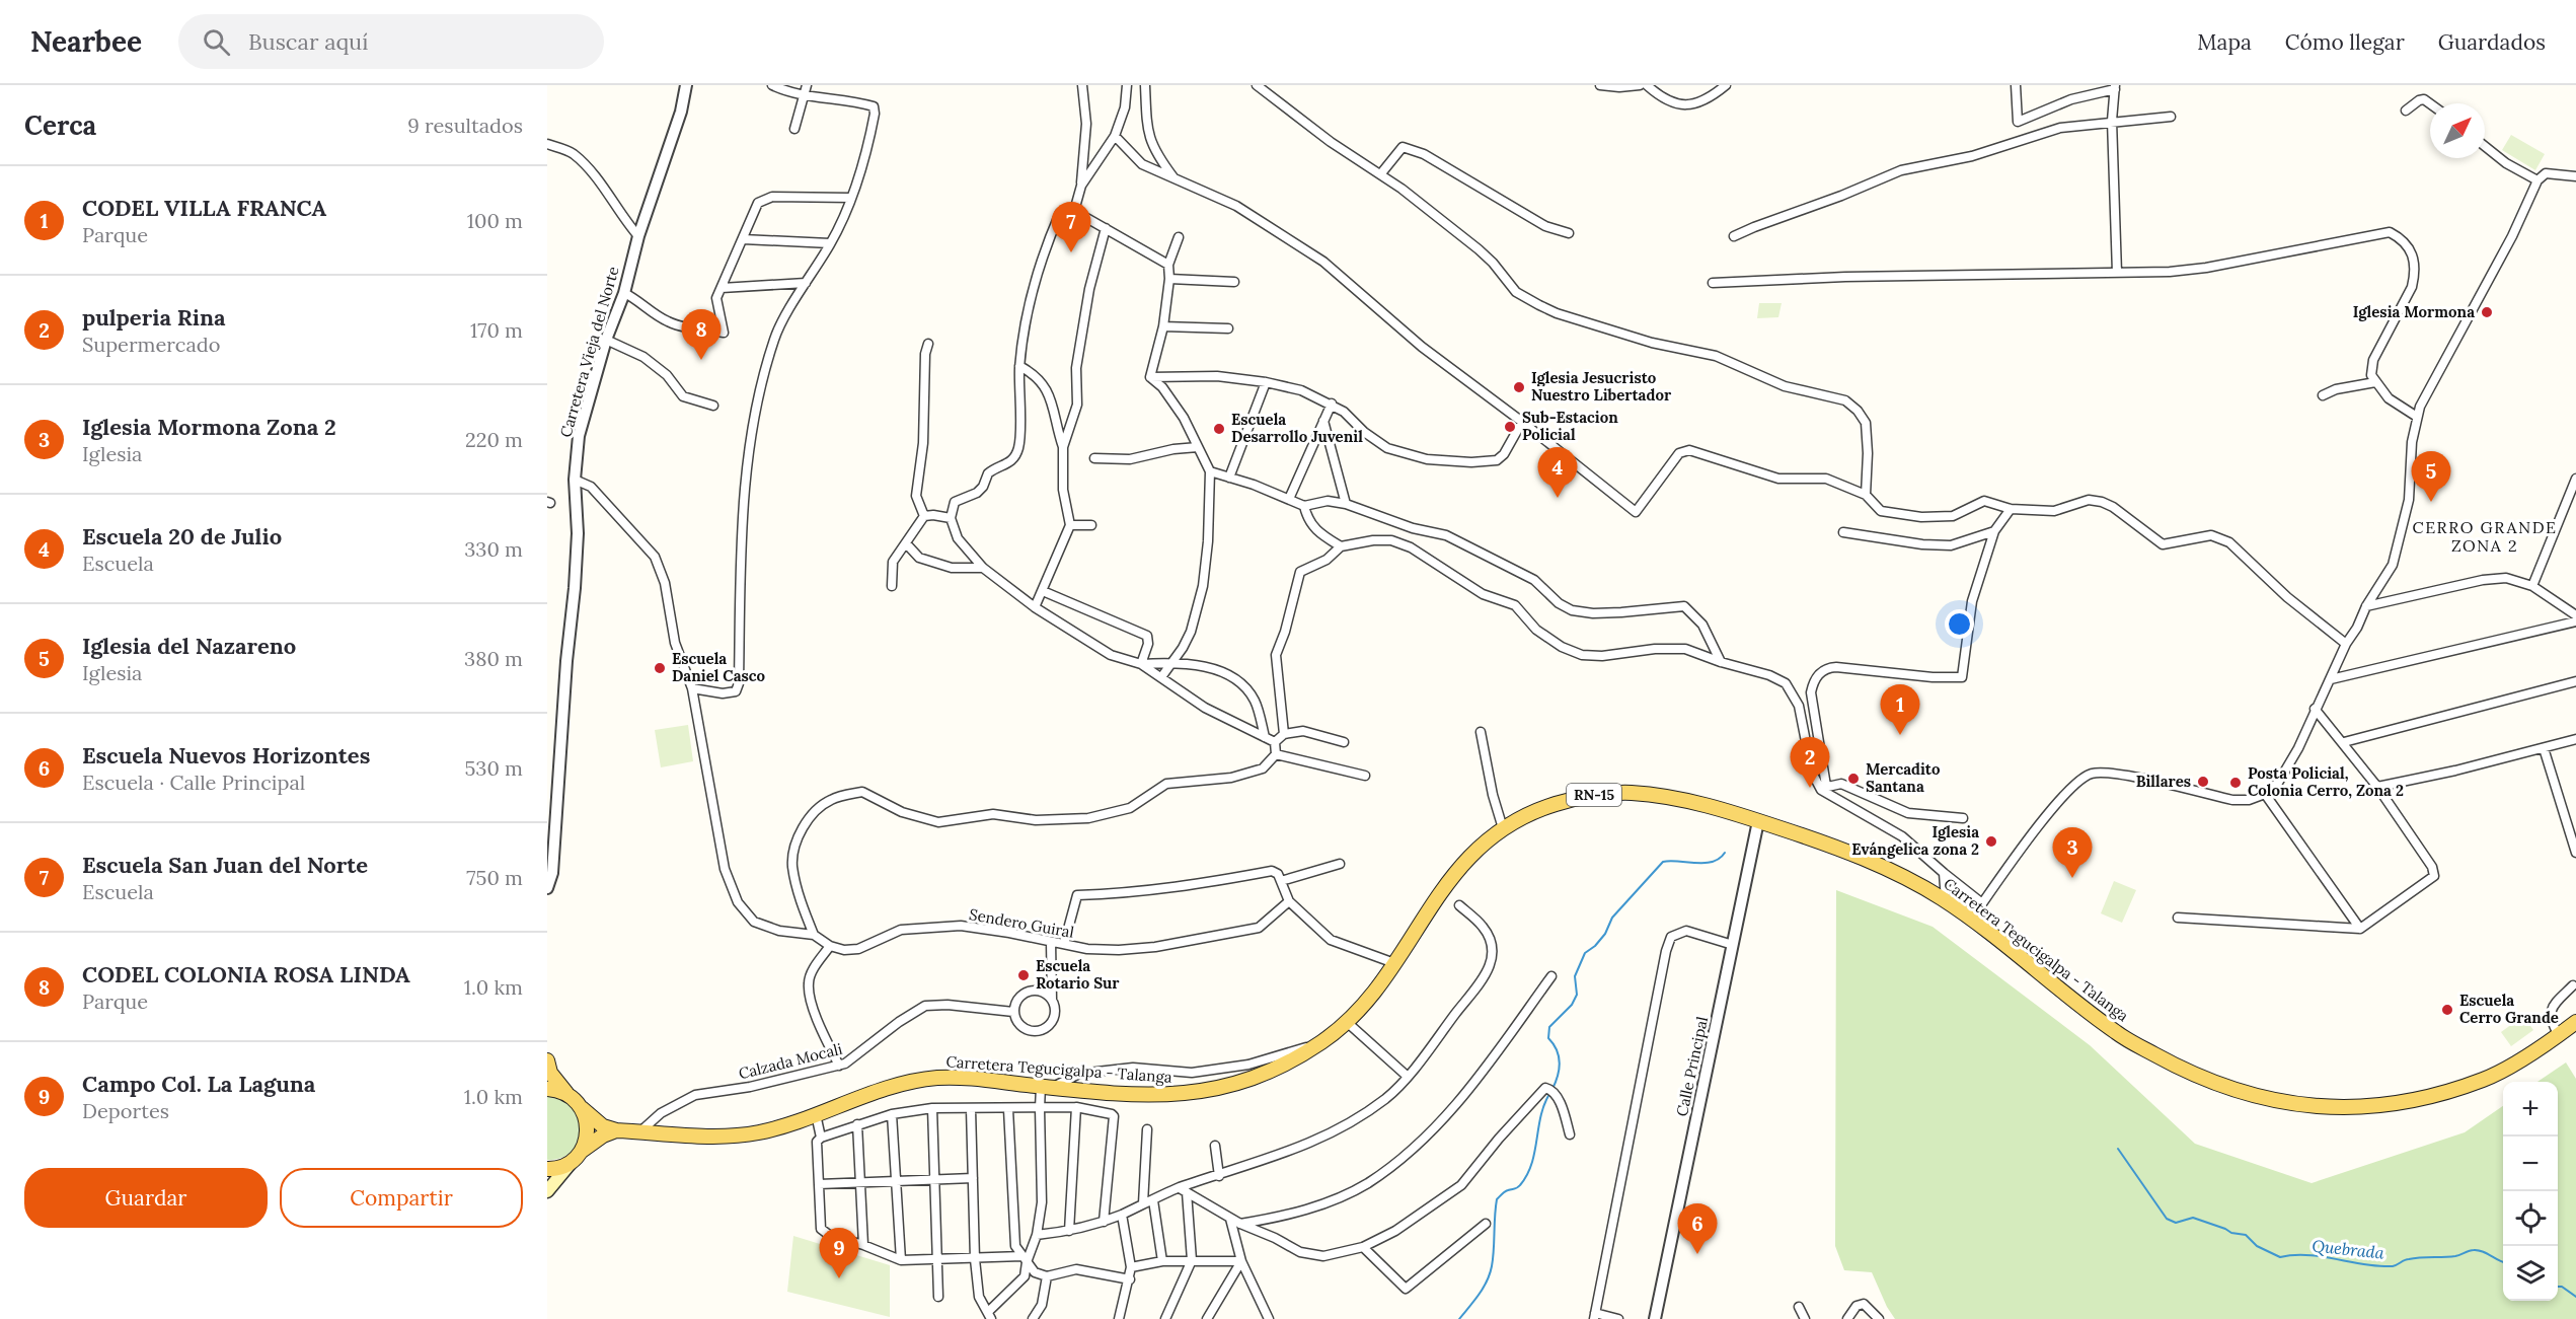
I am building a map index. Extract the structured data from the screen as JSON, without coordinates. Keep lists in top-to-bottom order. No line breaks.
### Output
{"streets":{"main road":["RN-15","Carretera Tegucigalpa - Talanga"],"street":["Carretera Vieja del Norte","Sendero Guiral","Calzada Mocali","Calle Principal"]},"crossings":[["Carretera Vieja del Norte","Sendero Guiral"],["RN-15","Carretera Tegucigalpa - Talanga"],["RN-15","Calzada Mocali"],["Carretera Tegucigalpa - Talanga","Calzada Mocali"],["Carretera Tegucigalpa - Talanga","Calle Principal"]],"districts":["CERRO GRANDE ZONA 2"],"water":["Quebrada"],"places":["Iglesia Mormona","Iglesia Jesucristo Nuestro Libertador","Sub-Estacion Policial","Escuela Desarrollo Juvenil","Escuela Daniel Casco","Mercadito Santana","Billares","Posta Policial, Colonia Cerro, Zona 2","Iglesia Evángelica zona 2","Escuela Rotario Sur","Escuela Cerro Grande"],"north":"top right","page":{"header":"Nearbee","search":"Buscar aquí","nav":["Mapa","Cómo llegar","Guardados"],"heading":["Cerca","9 resultados"],"list":[{"mark":"1","name":"CODEL VILLA FRANCA","note":"Parque","value":"100 m"},{"mark":"2","name":"pulperia Rina","note":"Supermercado","value":"170 m"},{"mark":"3","name":"Iglesia Mormona Zona 2","note":"Iglesia","value":"220 m"},{"mark":"4","name":"Escuela 20 de Julio","note":"Escuela","value":"330 m"},{"mark":"5","name":"Iglesia del Nazareno","note":"Iglesia","value":"380 m"},{"mark":"6","name":"Escuela Nuevos Horizontes","note":"Escuela · Calle Principal","value":"530 m"},{"mark":"7","name":"Escuela San Juan del Norte","note":"Escuela","value":"750 m"},{"mark":"8","name":"CODEL COLONIA ROSA LINDA","note":"Parque","value":"1.0 km"},{"mark":"9","name":"Campo Col. La Laguna","note":"Deportes","value":"1.0 km"}],"pins":["7","8","4","5","1","2","3","6","9"],"map_buttons":["+","−"],"buttons":["Guardar","Compartir"]}}
